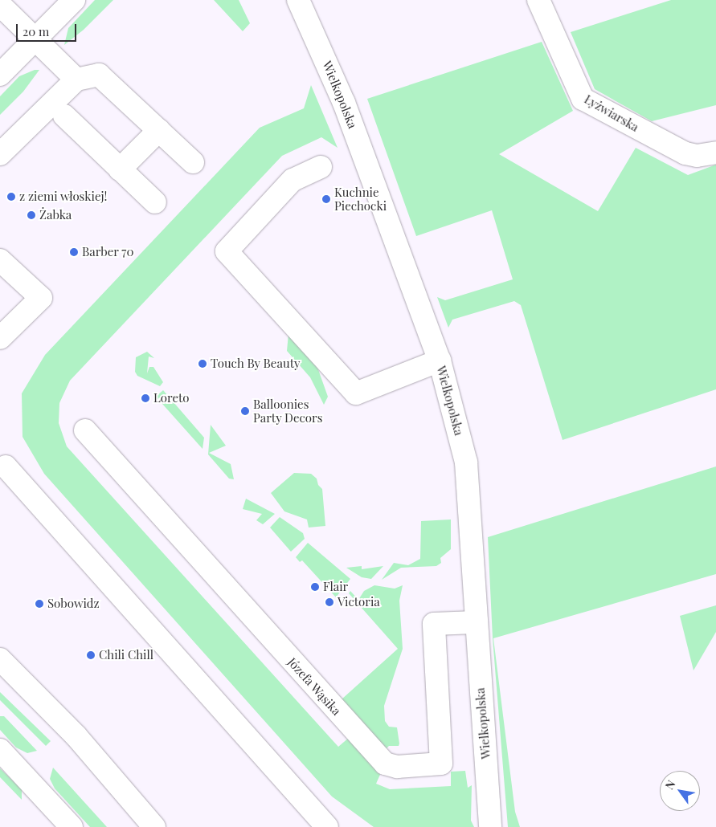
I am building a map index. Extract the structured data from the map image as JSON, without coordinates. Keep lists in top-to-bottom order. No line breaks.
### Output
{"streets":{"street":["Wielkopolska","Łyżwiarska","Józefa Wąsika"]},"crossings":[["Wielkopolska","Józefa Wąsika"]],"places":["z ziemi włoskiej!","Kuchnie Piechocki","Żabka","Barber 70","Touch By Beauty","Loreto","Balloonies Party Decors","Flair","Victoria","Sobowidz","Chili Chill"],"scale_bar":"20 m","north":"top left"}
